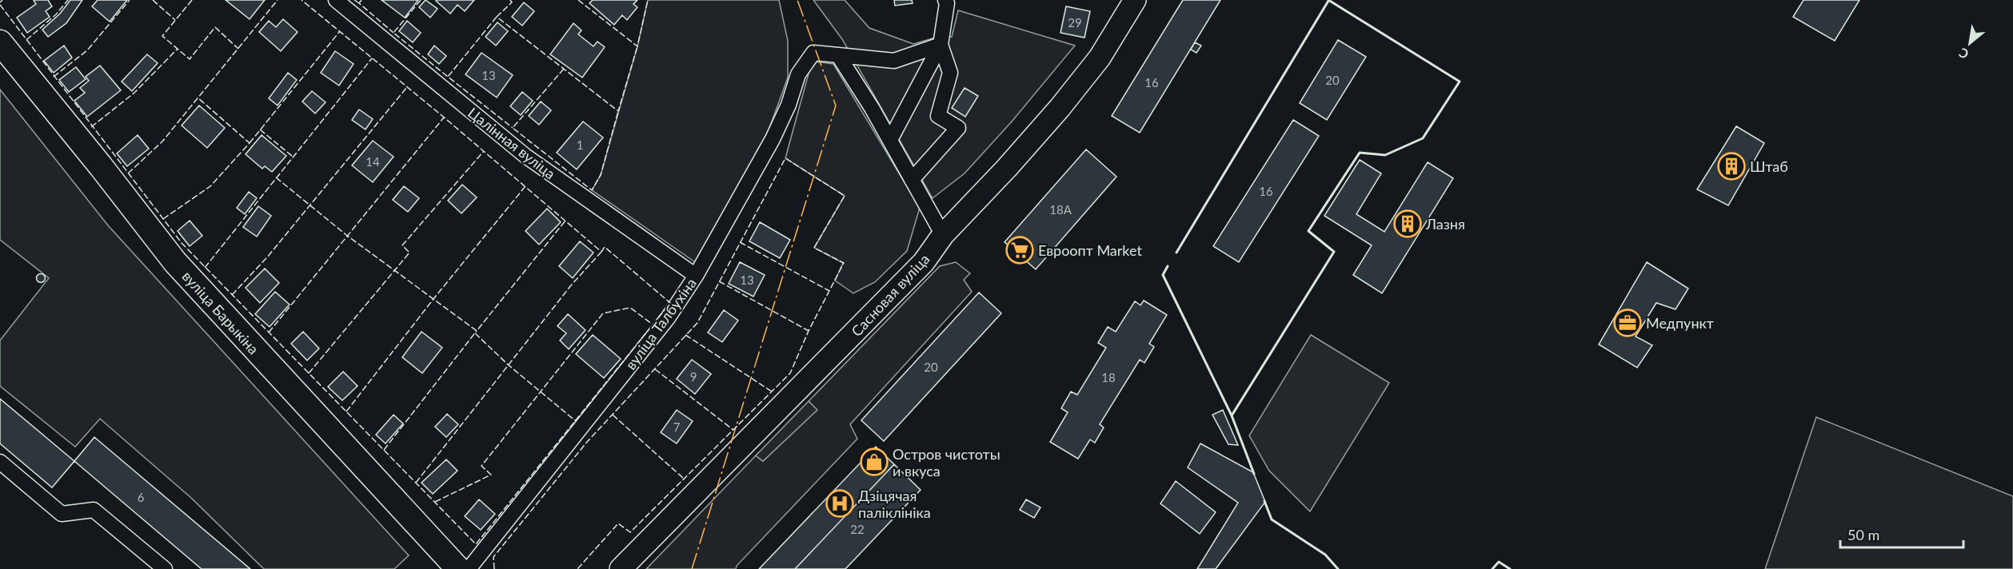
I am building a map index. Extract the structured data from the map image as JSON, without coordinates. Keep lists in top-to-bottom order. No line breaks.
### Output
{"streets":{"main road":["Сасновая вуліца","вуліца Барыкіна"],"street":["Цалінная вуліца","вуліца Талбухіна"]},"crossings":[["Цалінная вуліца","вуліца Талбухіна"]],"places":{"building":["Штаб","Лазня"],"supermarket":["Евроопт Market"],"office":["Медпункт"],"shop":["Остров чистоты и вкуса"],"hospital":["Дзіцячая паліклініка"]},"house_numbers":["29","13","20","16","1","14","16","18А","13","20","9","18","7","6","22"],"scale_bar":"50 m","north":"bottom left"}
